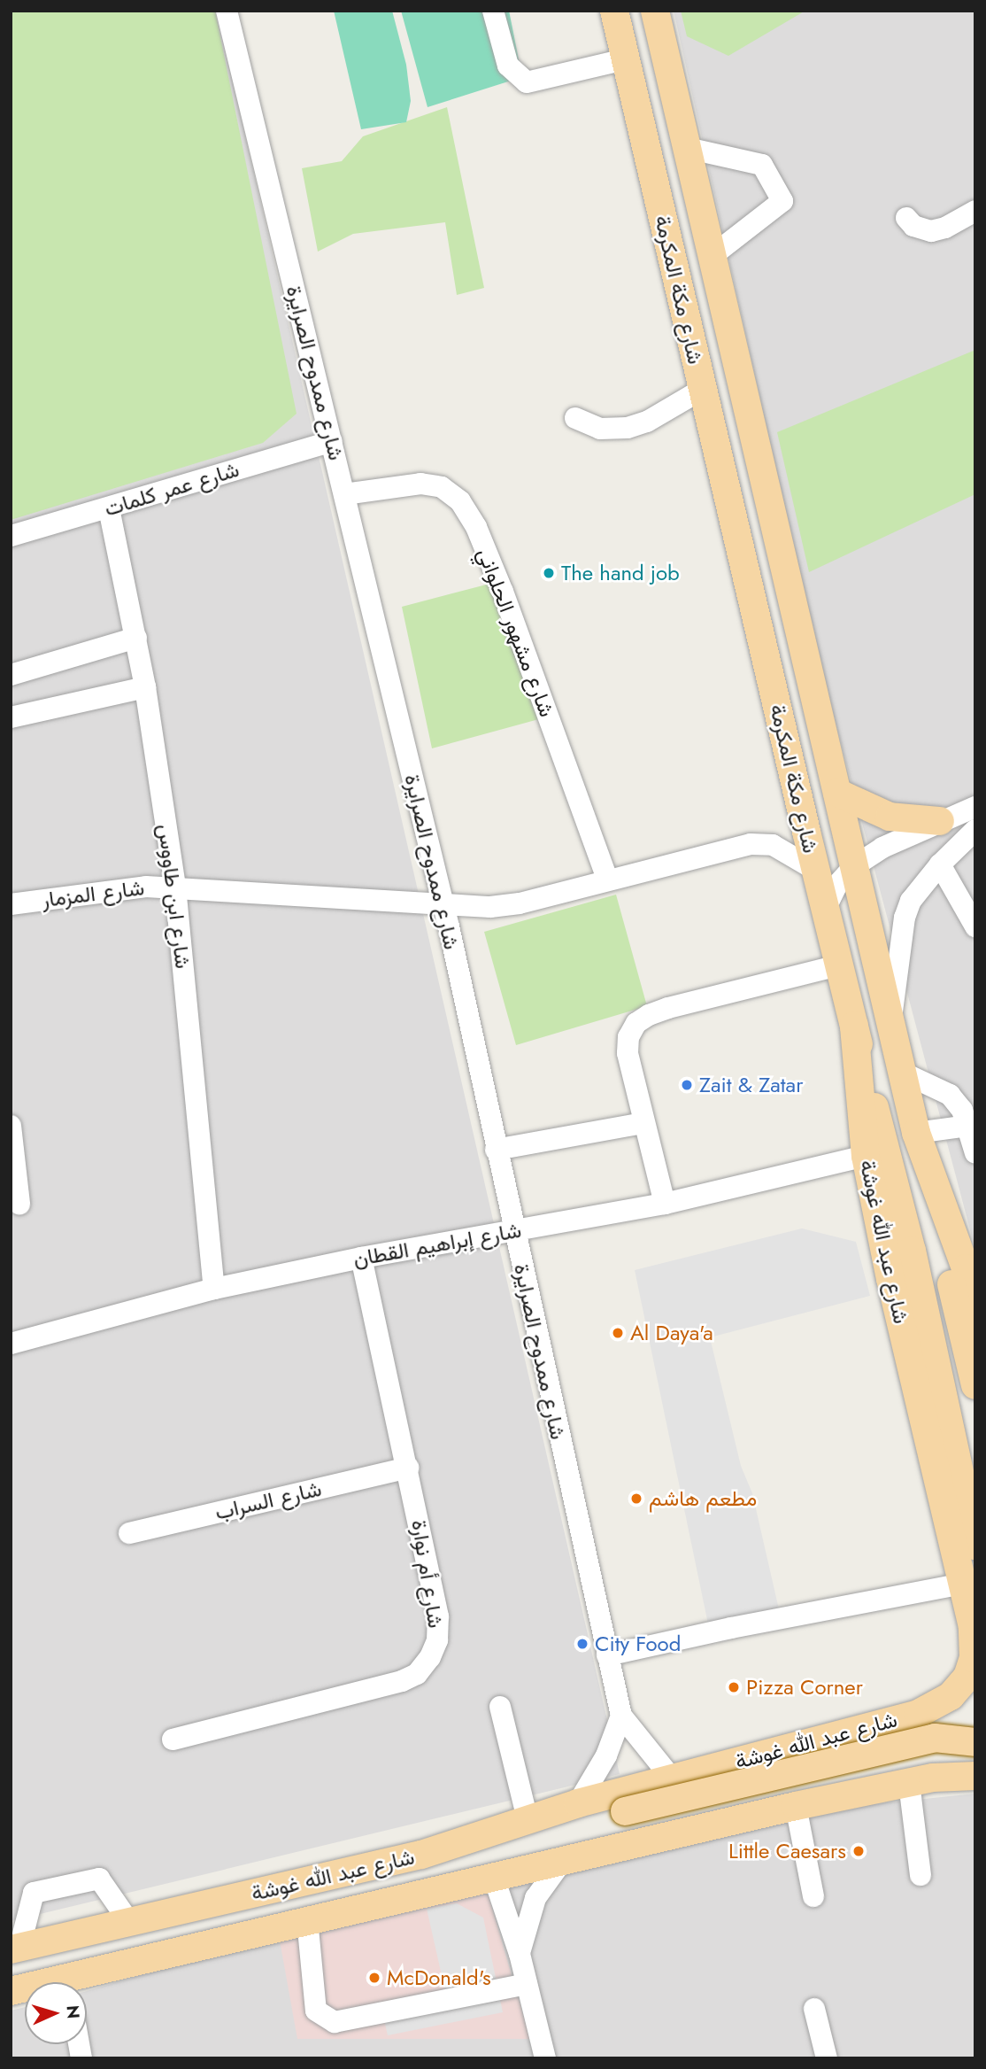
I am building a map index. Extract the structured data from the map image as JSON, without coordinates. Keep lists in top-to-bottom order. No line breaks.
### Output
{"streets":{"main road":["شارع مكة المكرمة","شارع عبد الله غوشة"],"street":["شارع ممدوح الصرايرة","شارع عمر كلمات","شارع مشهور الحلواني","شارع المزمار","شارع ابن طاووس","شارع إبراهيم القطان","شارع السراب","شارع أم نوارة"]},"crossings":[["شارع مكة المكرمة","شارع عبد الله غوشة"],["شارع ممدوح الصرايرة","شارع عمر كلمات"],["شارع ممدوح الصرايرة","شارع مشهور الحلواني"],["شارع ممدوح الصرايرة","شارع المزمار"],["شارع ممدوح الصرايرة","شارع عبد الله غوشة"],["شارع ممدوح الصرايرة","شارع إبراهيم القطان"],["شارع عمر كلمات","شارع ابن طاووس"],["شارع المزمار","شارع ابن طاووس"],["شارع ابن طاووس","شارع إبراهيم القطان"],["شارع عبد الله غوشة","شارع إبراهيم القطان"],["شارع إبراهيم القطان","شارع أم نوارة"],["شارع السراب","شارع أم نوارة"]],"places":["The hand job","Zait & Zatar","Al Daya'a","مطعم هاشم","City Food","Pizza Corner","Little Caesars","McDonald's"],"north":"right"}
